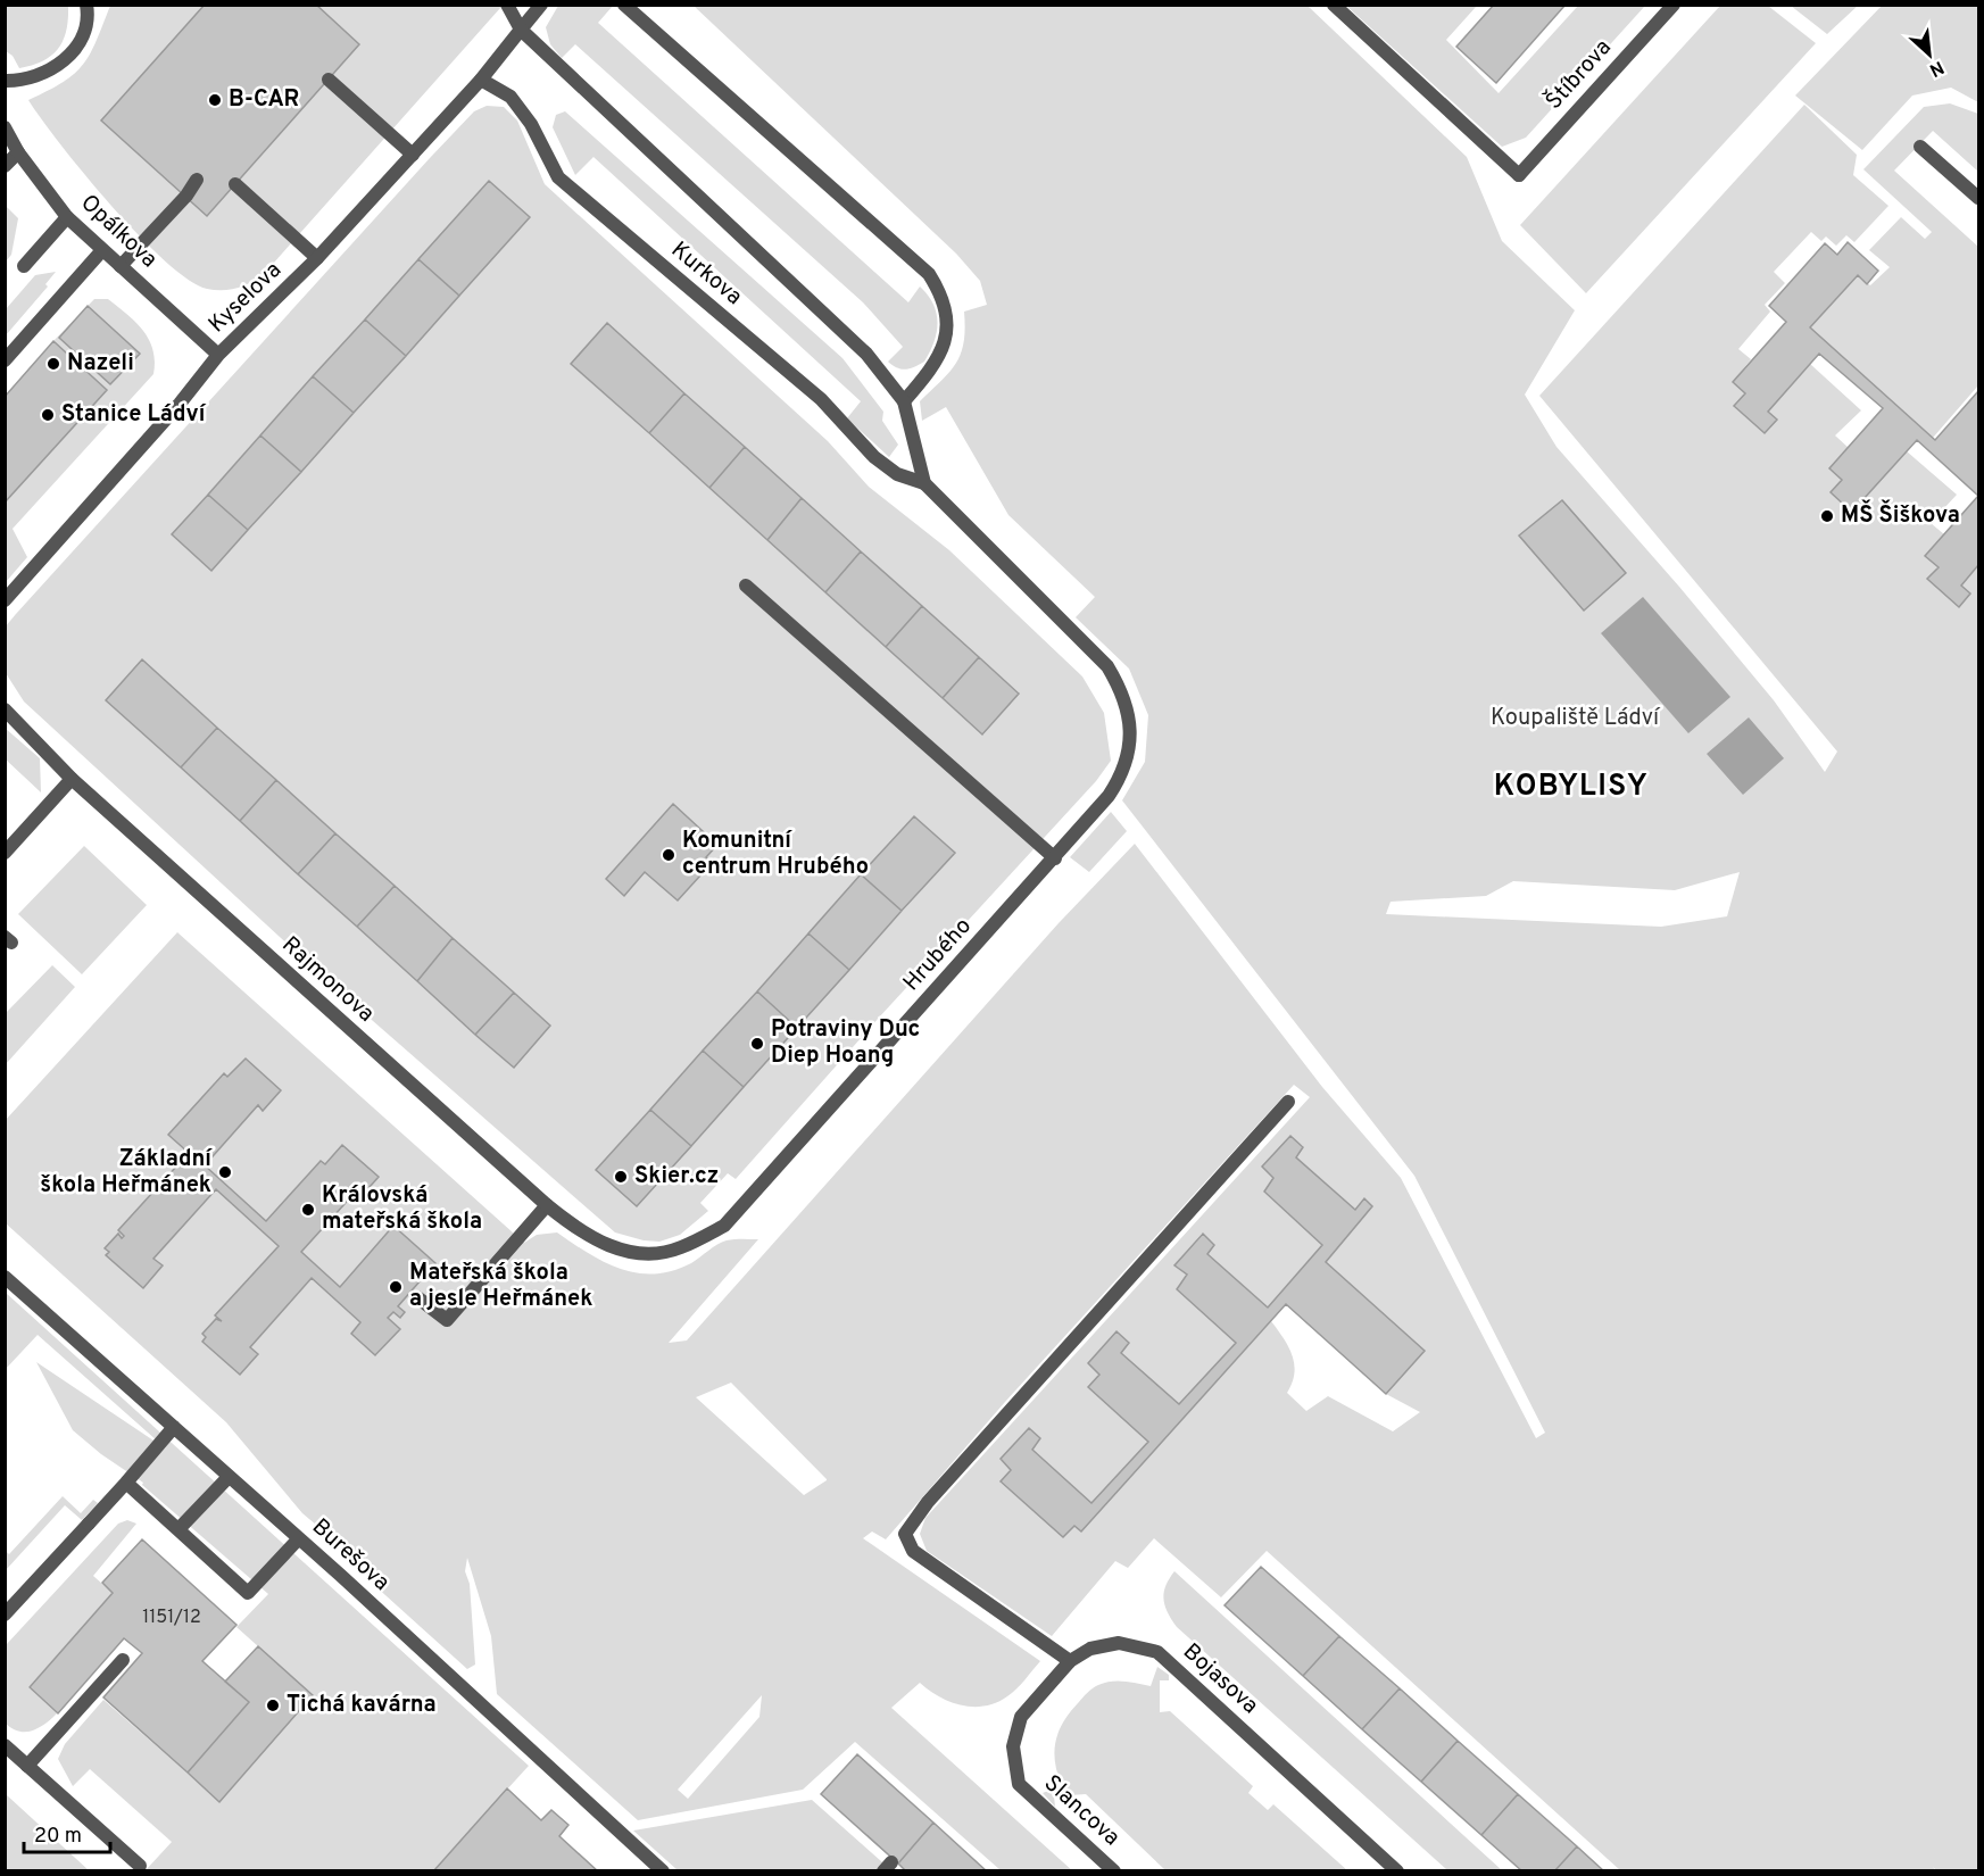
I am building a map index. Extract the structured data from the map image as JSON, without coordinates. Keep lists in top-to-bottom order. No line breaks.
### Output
{"streets":{"street":["Štíbrova","Opálkova","Kurkova","Kyselova","Hrubého","Rajmonova","Burešova","Bojasova","Slancova"]},"crossings":[["Opálkova","Kyselova"],["Kurkova","Kyselova"],["Kurkova","Hrubého"],["Hrubého","Rajmonova"],["Bojasova","Slancova"]],"districts":["KOBYLISY"],"parks":["Koupaliště Ládví"],"places":["B-CAR","Nazeli","Stanice Ládví","MŠ Šiškova","Komunitní centrum Hrubého","Potraviny Duc Diep Hoang","Základní škola Heřmánek","Skier.cz","Královská mateřská škola","Mateřská škola a jesle Heřmánek","Tichá kavárna"],"house_numbers":["1151/12"],"scale_bar":"20 m","north":"bottom right"}
